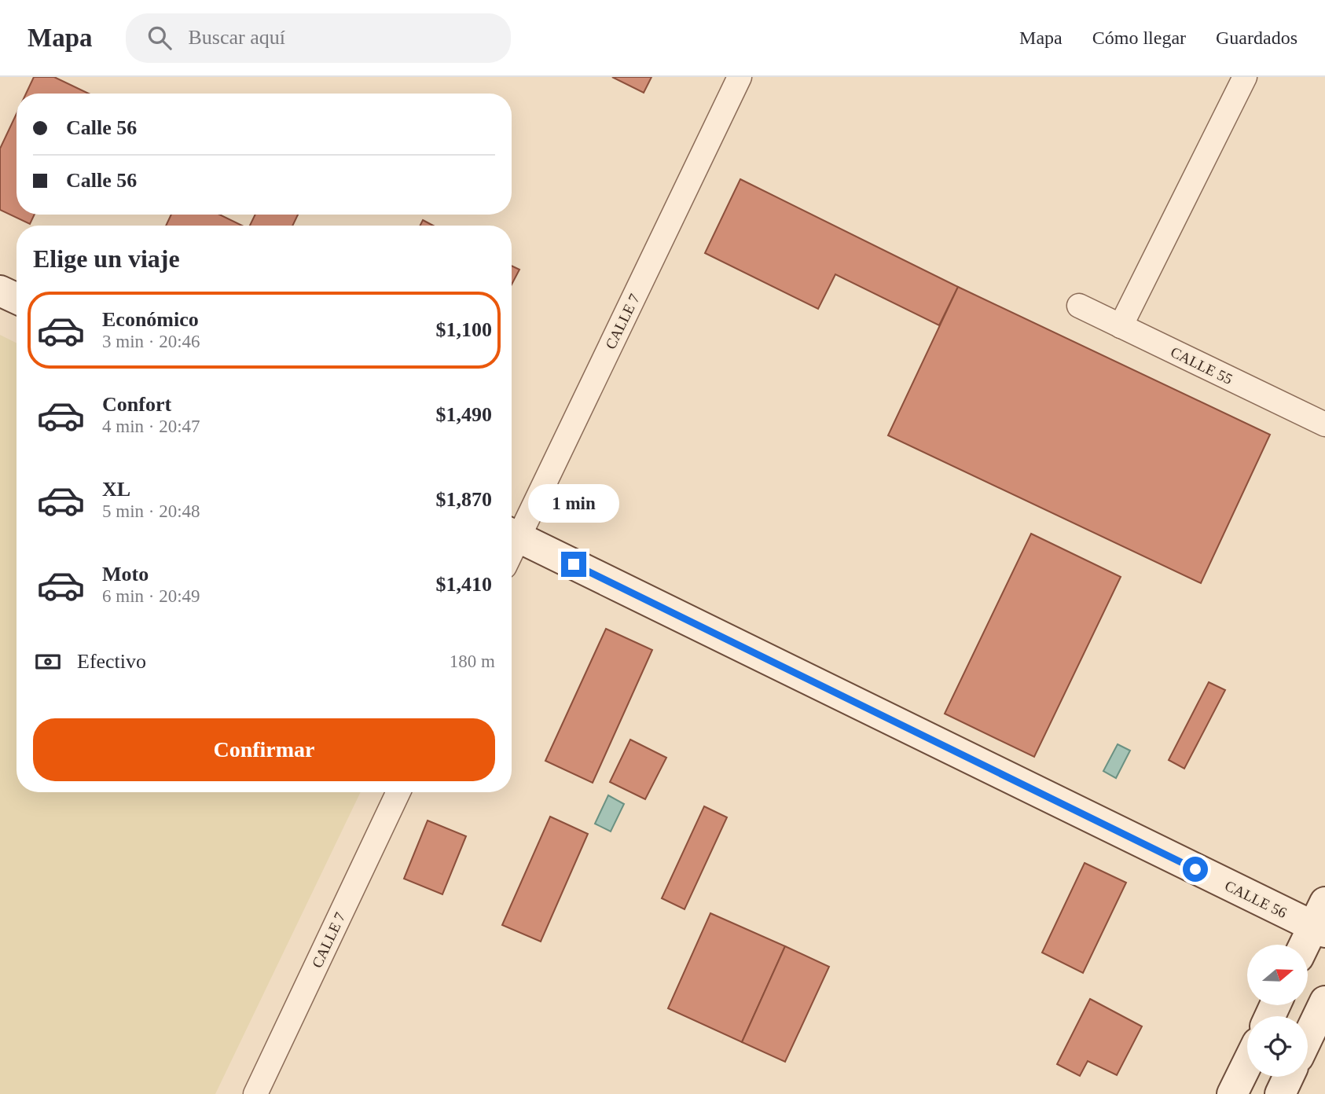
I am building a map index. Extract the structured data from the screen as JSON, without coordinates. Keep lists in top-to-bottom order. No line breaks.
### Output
{"streets":{"main road":["CALLE 56"],"street":["CALLE 7","CALLE 55"]},"crossings":[["CALLE 7","CALLE 56"]],"north":"right","page":{"header":"Mapa","search":"Buscar aquí","nav":["Mapa","Cómo llegar","Guardados"],"banner":["Calle 56","Calle 56"],"heading":"Elige un viaje","list":[{"name":"Económico","note":"3 min · 20:46","value":"$1,100"},{"name":"Confort","note":"4 min · 20:47","value":"$1,490"},{"name":"XL","note":"5 min · 20:48","value":"$1,870"},{"name":"Moto","note":"6 min · 20:49","value":"$1,410"}],"bubble":"1 min","pay":["Efectivo","180 m"],"buttons":"Confirmar"}}
